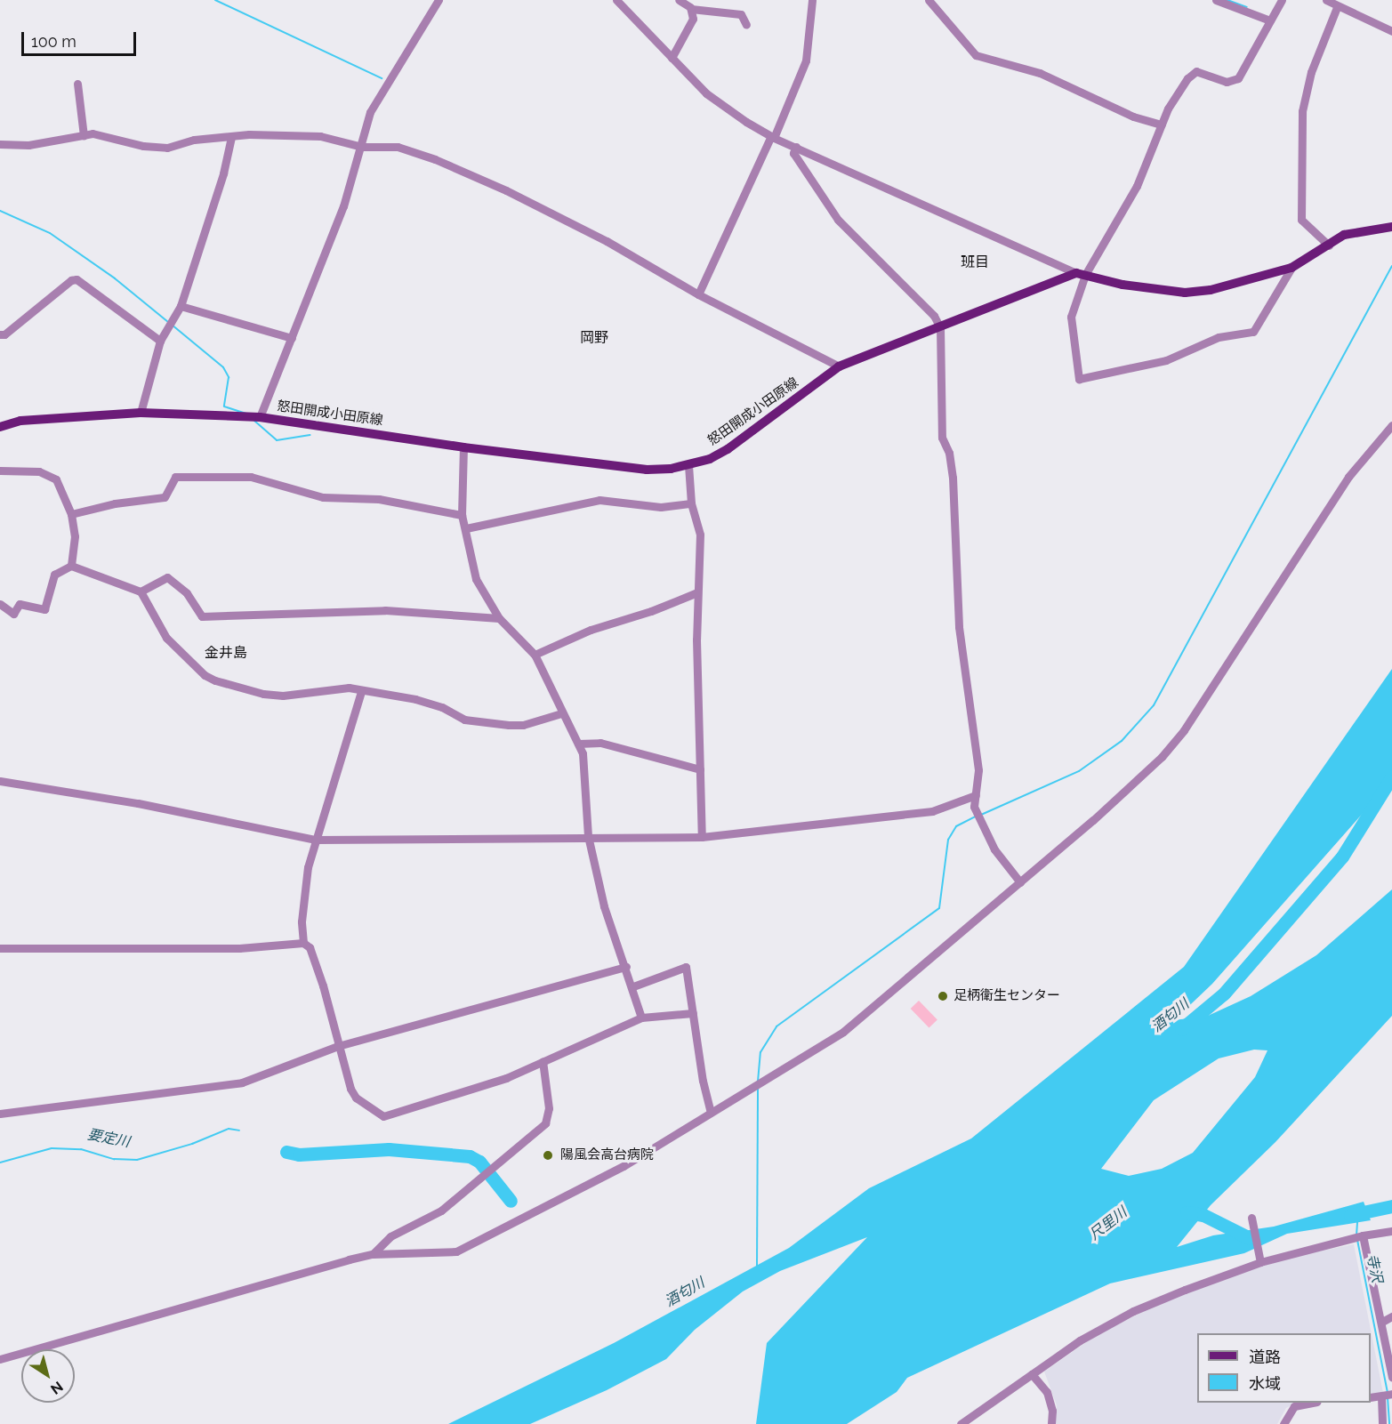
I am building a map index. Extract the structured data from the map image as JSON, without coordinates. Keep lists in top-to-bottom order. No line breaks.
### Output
{"streets":{"main road":["怒田開成小田原線"]},"districts":["班目","岡野","金井島"],"water":["酒匂川","要定川","尺里川","寺沢"],"places":["足柄衛生センター","陽風会高台病院"],"legend":["道路","水域"],"scale_bar":"100 m","north":"bottom right"}
